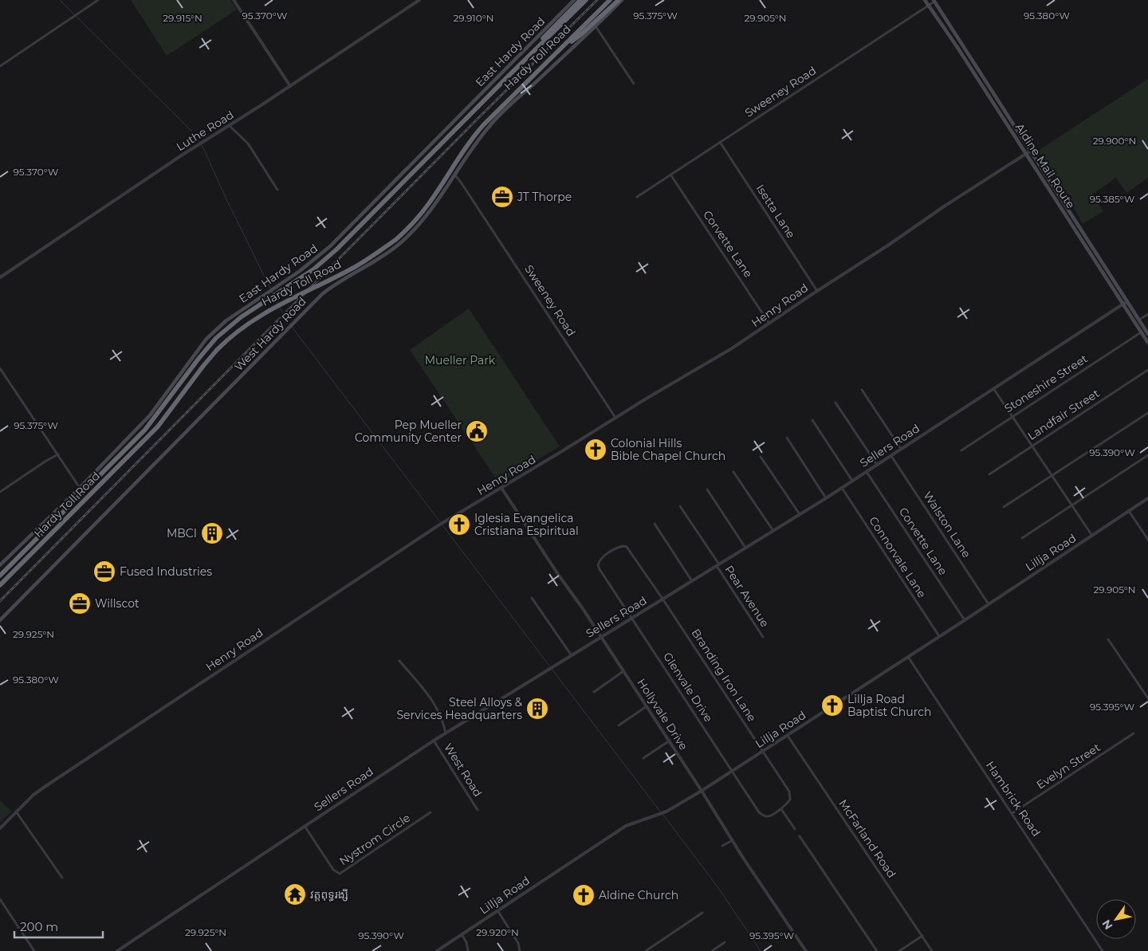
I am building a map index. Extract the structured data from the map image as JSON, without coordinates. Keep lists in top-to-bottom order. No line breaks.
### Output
{"streets":{"highway":["Hardy Toll Road"],"main road":["East Hardy Road","Aldine Mail Route","West Hardy Road"],"street":["Sweeney Road","Luthe Road","Isetta Lane","Corvette Lane","Henry Road","Stoneshire Street","Landfair Street","Sellers Road","Walston Lane","Lillja Road","Connorvale Lane","Pear Avenue","Branding Iron Lane","Glenvale Drive","Hollyvale Drive","Evelyn Street","West Road","Hambrick Road","McFarland Road","Nystrom Circle"]},"crossings":[["Sweeney Road","Aldine Mail Route"],["Sweeney Road","Isetta Lane"],["Sweeney Road","Corvette Lane"],["Sweeney Road","Henry Road"],["Sweeney Road","West Hardy Road"],["Aldine Mail Route","Henry Road"],["Aldine Mail Route","Stoneshire Street"],["Aldine Mail Route","Sellers Road"],["Isetta Lane","Henry Road"],["Corvette Lane","Henry Road"],["Corvette Lane","Sellers Road"],["Corvette Lane","Lillja Road"],["Henry Road","Hollyvale Drive"],["Sellers Road","Walston Lane"],["Sellers Road","Connorvale Lane"],["Sellers Road","Pear Avenue"],["Sellers Road","Branding Iron Lane"],["Sellers Road","Glenvale Drive"],["Sellers Road","Hollyvale Drive"],["Sellers Road","West Road"],["Sellers Road","Nystrom Circle"],["Walston Lane","Lillja Road"],["Lillja Road","Connorvale Lane"],["Lillja Road","Branding Iron Lane"],["Lillja Road","Glenvale Drive"],["Lillja Road","Hollyvale Drive"],["Lillja Road","Hambrick Road"],["Lillja Road","McFarland Road"],["Branding Iron Lane","Glenvale Drive"],["Evelyn Street","Hambrick Road"]],"parks":["Mueller Park"],"places":{"office":["JT Thorpe","Fused Industries","Willscot"],"public building":["Pep Mueller Community Center"],"church":["Colonial Hills Bible Chapel Church","Iglesia Evangelica Cristiana Espiritual","Lillja Road Baptist Church","Aldine Church"],"building":["MBCI","Steel Alloys & Services Headquarters"],"temple":["វត្តពុទ្ធរង្សី"]},"scale_bar":"200 m","north":"bottom left","coordinates":["95.370°W","95.375°W","95.380°W","29.915°N","29.910°N","29.905°N","29.900°N","95.385°W","95.390°W","29.925°N","95.395°W","29.920°N"]}
